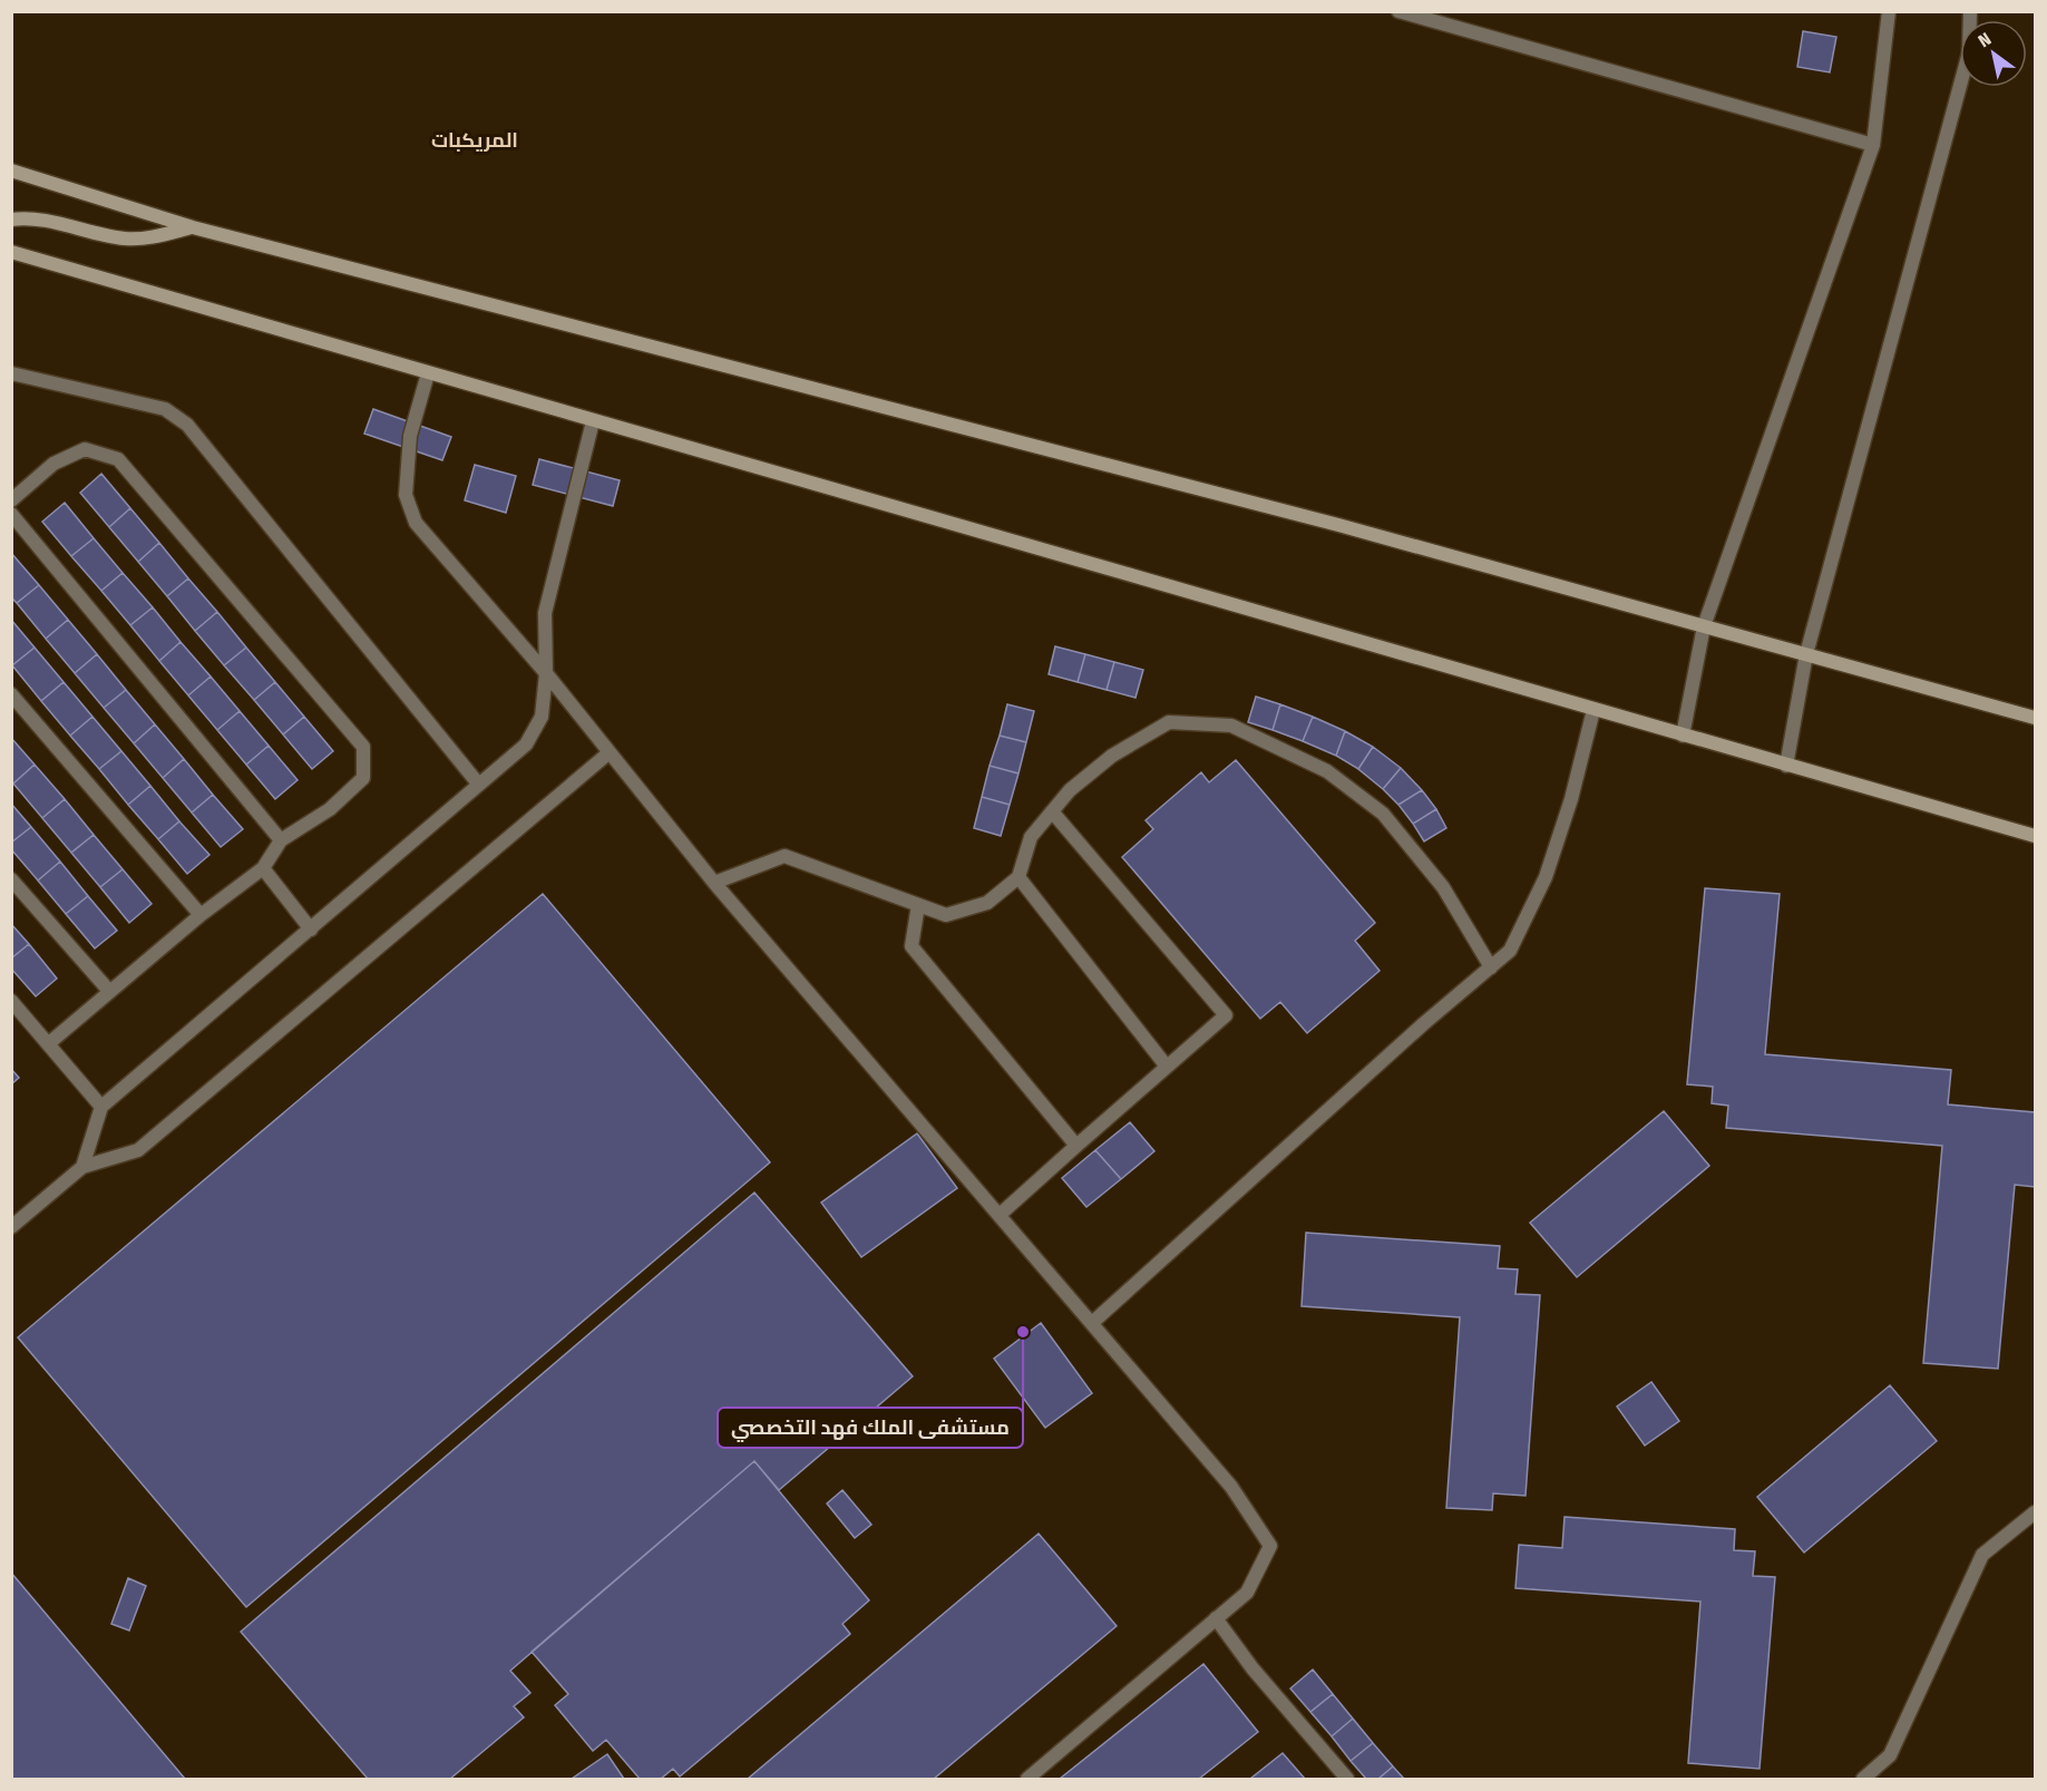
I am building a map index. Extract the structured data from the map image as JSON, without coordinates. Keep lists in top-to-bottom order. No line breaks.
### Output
{"districts":["المريكبات"],"places":["مستشفى الملك فهد التخصصي"],"north":"top left"}
